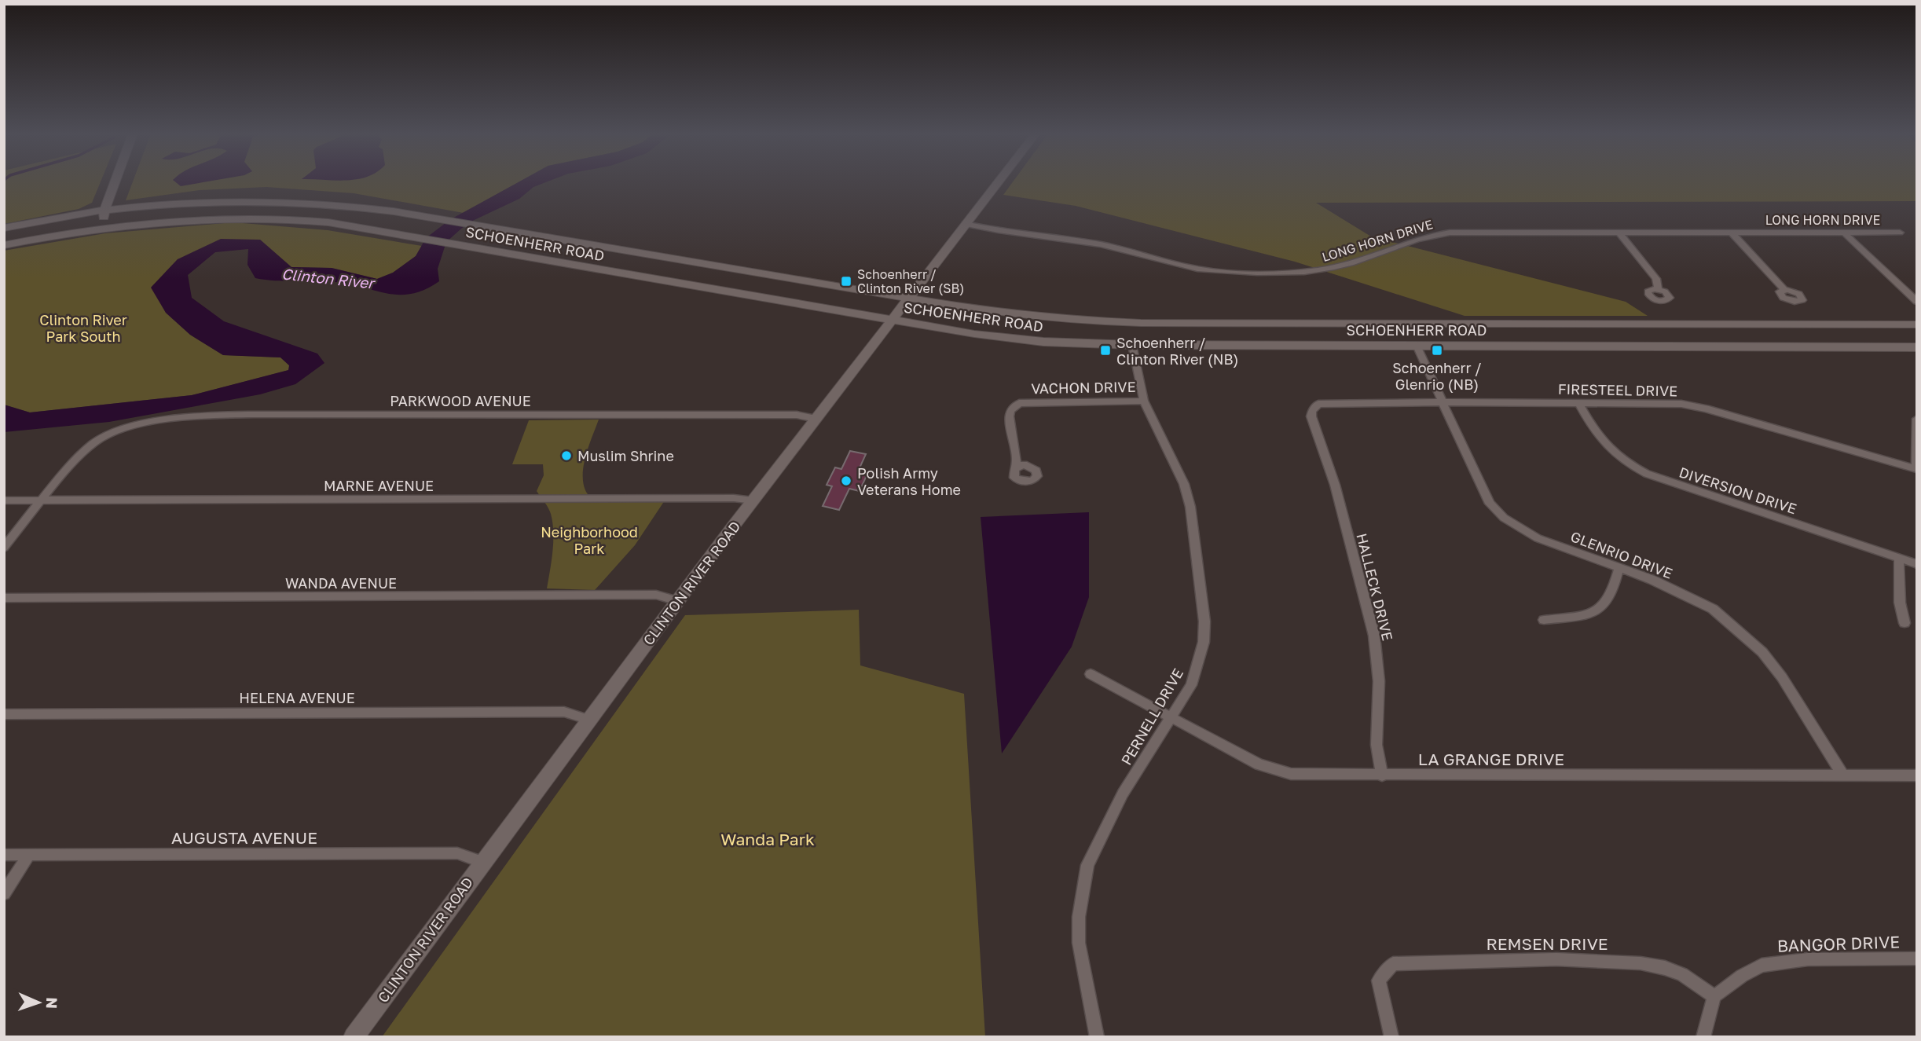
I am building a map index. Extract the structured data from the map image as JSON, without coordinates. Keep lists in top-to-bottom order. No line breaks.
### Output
{"streets":{"main road":["SCHOENHERR ROAD","CLINTON RIVER ROAD"],"street":["LONG HORN DRIVE","VACHON DRIVE","FIRESTEEL DRIVE","PARKWOOD AVENUE","MARNE AVENUE","DIVERSION DRIVE","GLENRIO DRIVE","WANDA AVENUE","HALLECK DRIVE","HELENA AVENUE","PERNELL DRIVE","LA GRANGE DRIVE","AUGUSTA AVENUE","REMSEN DRIVE","BANGOR DRIVE"]},"crossings":[["LONG HORN DRIVE","CLINTON RIVER ROAD"],["SCHOENHERR ROAD","GLENRIO DRIVE"],["SCHOENHERR ROAD","CLINTON RIVER ROAD"],["SCHOENHERR ROAD","PERNELL DRIVE"],["VACHON DRIVE","PERNELL DRIVE"],["FIRESTEEL DRIVE","DIVERSION DRIVE"],["FIRESTEEL DRIVE","GLENRIO DRIVE"],["FIRESTEEL DRIVE","HALLECK DRIVE"],["PARKWOOD AVENUE","MARNE AVENUE"],["PARKWOOD AVENUE","CLINTON RIVER ROAD"],["MARNE AVENUE","CLINTON RIVER ROAD"],["GLENRIO DRIVE","LA GRANGE DRIVE"],["WANDA AVENUE","CLINTON RIVER ROAD"],["CLINTON RIVER ROAD","HELENA AVENUE"],["CLINTON RIVER ROAD","AUGUSTA AVENUE"],["HALLECK DRIVE","LA GRANGE DRIVE"],["PERNELL DRIVE","LA GRANGE DRIVE"],["REMSEN DRIVE","BANGOR DRIVE"]],"water":["Clinton River"],"parks":["Clinton River Park South","Neighborhood Park","Wanda Park"],"places":{"transit":["Schoenherr / Clinton River (SB)","Schoenherr / Clinton River (NB)","Schoenherr / Glenrio (NB)"],"other":["Muslim Shrine","Polish Army Veterans Home"]},"north":"right"}
